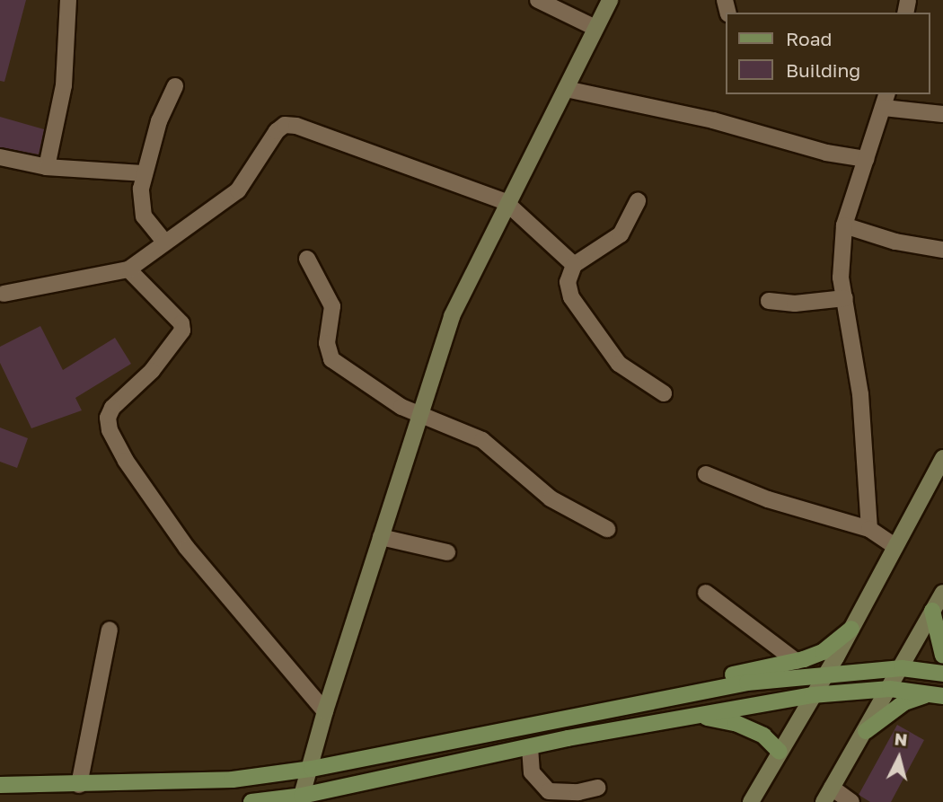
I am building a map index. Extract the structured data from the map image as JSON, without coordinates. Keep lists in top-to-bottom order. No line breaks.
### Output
{"legend":["Road","Building"],"north":"top"}
